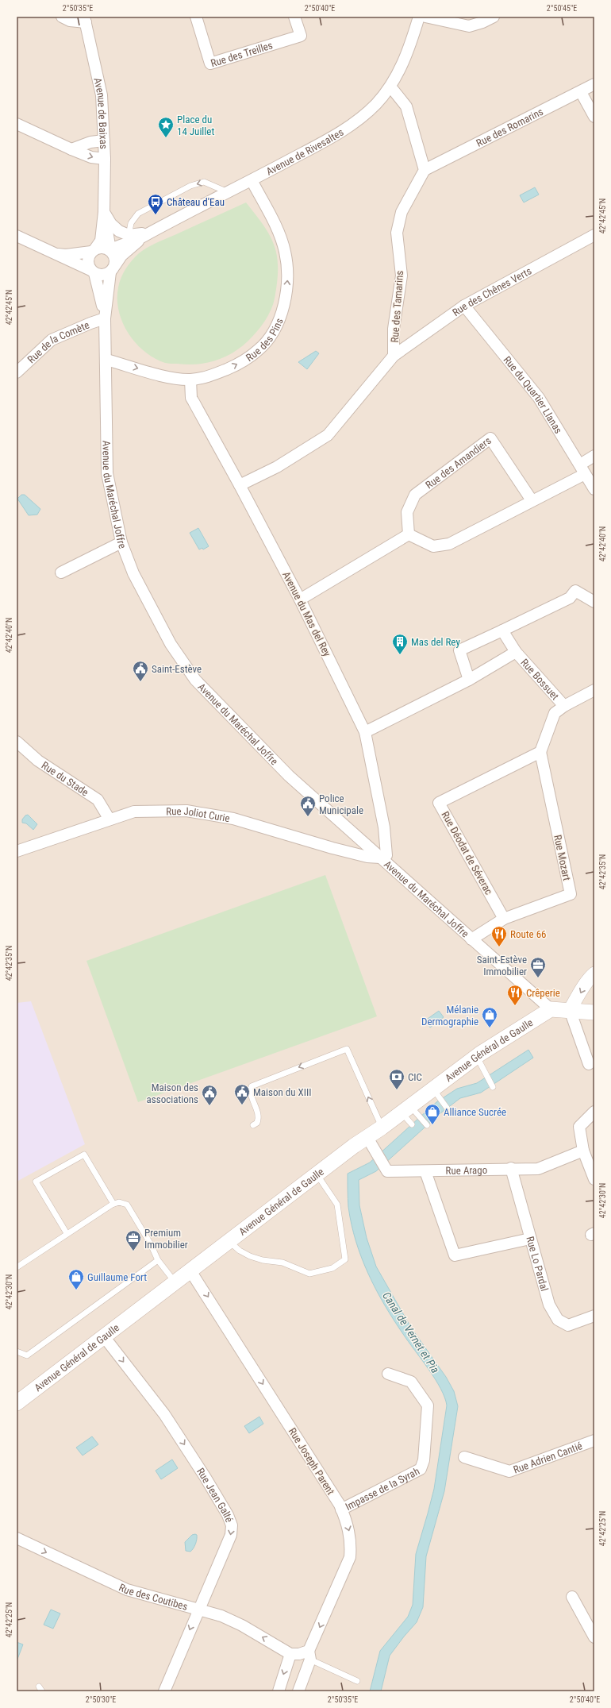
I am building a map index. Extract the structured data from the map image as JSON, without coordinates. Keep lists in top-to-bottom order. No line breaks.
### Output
{"streets":{"main road":["Avenue Général de Gaulle"],"street":["Rue des Treilles","Avenue de Baixas","Rue des Romarins","Avenue de Rivesaltes","Rue des Chênes Verts","Rue des Tamarins","Rue des Pins","Rue de la Comète","Rue du Quartier Llanas","Rue des Amandiers","Avenue du Maréchal Joffre","Avenue du Mas del Rey","Rue Bossuet","Rue du Stade","Rue Joliot Curie","Rue Déodat de Séverac","Rue Mozart","Rue Arago","Rue Lo Pardal","Rue Adrien Cantié","Rue Joseph Parent","Impasse de la Syrah","Rue Jean Galté","Rue des Coutibes"]},"crossings":[["Avenue de Baixas","Avenue de Rivesaltes"],["Avenue de Baixas","Avenue du Maréchal Joffre"],["Rue des Romarins","Rue des Tamarins"],["Avenue de Rivesaltes","Rue des Pins"],["Avenue de Rivesaltes","Avenue du Maréchal Joffre"],["Rue des Chênes Verts","Rue des Tamarins"],["Rue des Chênes Verts","Rue du Quartier Llanas"],["Rue des Tamarins","Avenue du Mas del Rey"],["Rue des Pins","Avenue du Maréchal Joffre"],["Rue des Pins","Avenue du Mas del Rey"],["Rue de la Comète","Avenue du Maréchal Joffre"],["Avenue du Maréchal Joffre","Avenue du Mas del Rey"],["Avenue du Maréchal Joffre","Rue Joliot Curie"],["Avenue du Maréchal Joffre","Avenue Général de Gaulle"],["Avenue du Mas del Rey","Rue Joliot Curie"],["Rue du Stade","Rue Joliot Curie"],["Rue Déodat de Séverac","Rue Mozart"],["Avenue Général de Gaulle","Rue Arago"],["Avenue Général de Gaulle","Rue Joseph Parent"],["Avenue Général de Gaulle","Rue Jean Galté"],["Rue Arago","Rue Lo Pardal"],["Rue Joseph Parent","Impasse de la Syrah"],["Rue Jean Galté","Rue des Coutibes"]],"one_way":["Rue Joseph Parent","Rue Jean Galté"],"water":["Canal de Vernet et Pia"],"places":{"place":["Place du 14 Juillet"],"bus stop":["Château d'Eau"],"building":["Mas del Rey"],"public building":["Saint-Estève","Police Municipale","Maison du XIII","Maison des associations"],"restaurant":["Route 66","Crêperie"],"office":["Saint-Estève Immobilier","Premium Immobilier"],"shop":["Mélanie Dermographie","Alliance Sucrée","Guillaume Fort"],"bank":["CIC"]},"coordinates":["2°50'35\"E","2°50'40\"E","2°50'45\"E","42°42'45\"N","42°42'40\"N","42°42'35\"N","42°42'30\"N","42°42'25\"N","2°50'30\"E"]}
